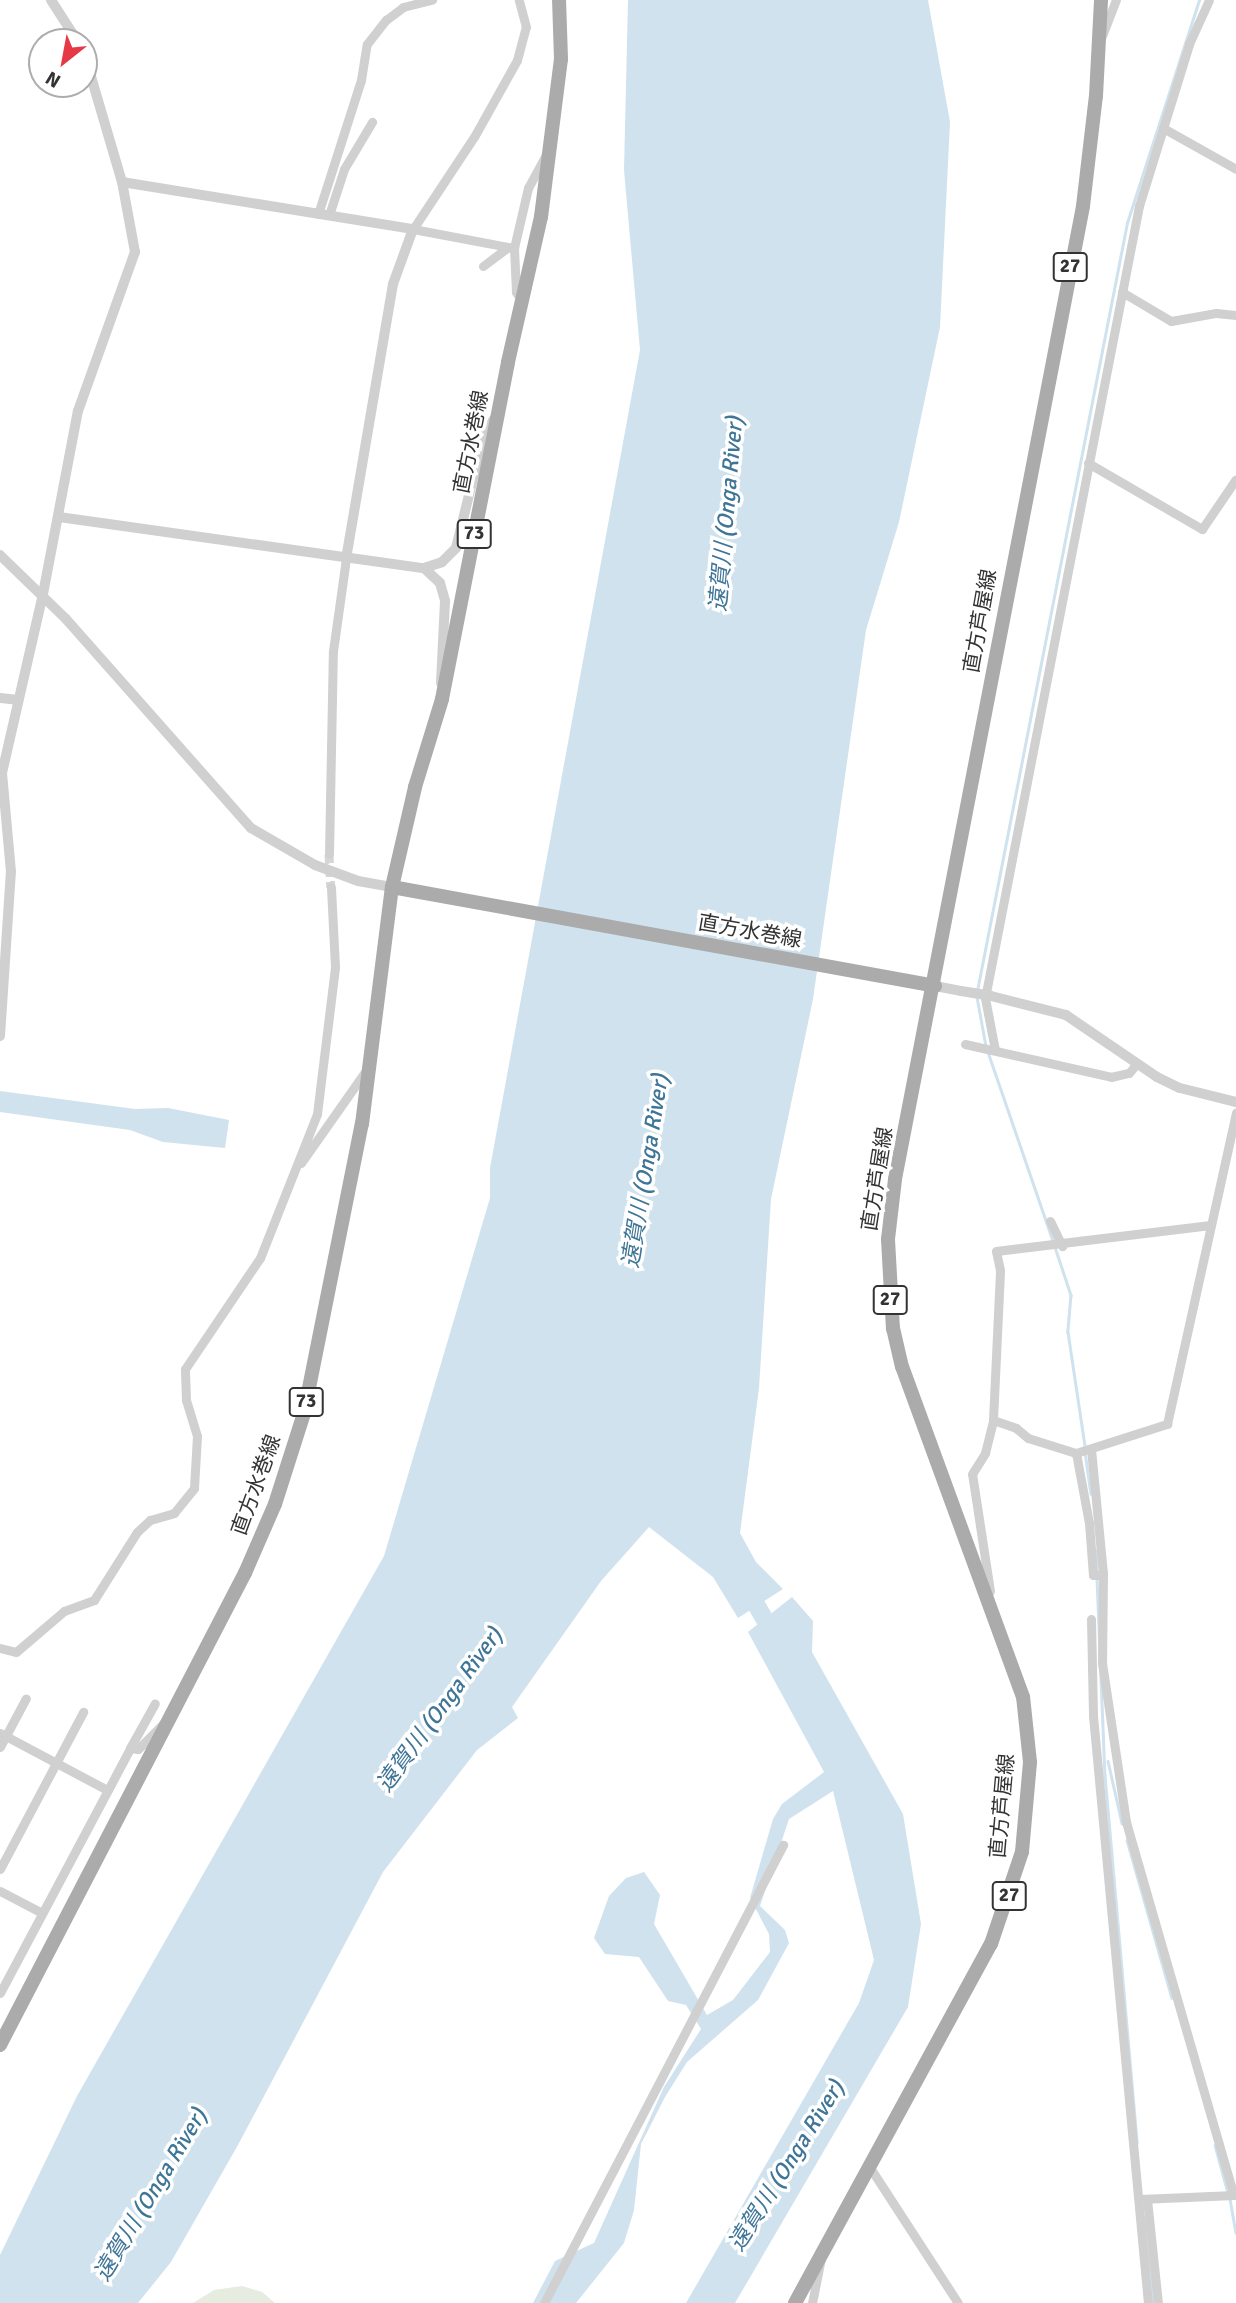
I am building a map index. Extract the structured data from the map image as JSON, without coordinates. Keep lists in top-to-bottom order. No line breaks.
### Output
{"streets":{"main road":["27","直方水巻線","73","直方芦屋線"]},"crossings":[["直方水巻線","直方芦屋線"]],"water":["遠賀川 (Onga River)"],"north":"bottom left"}
